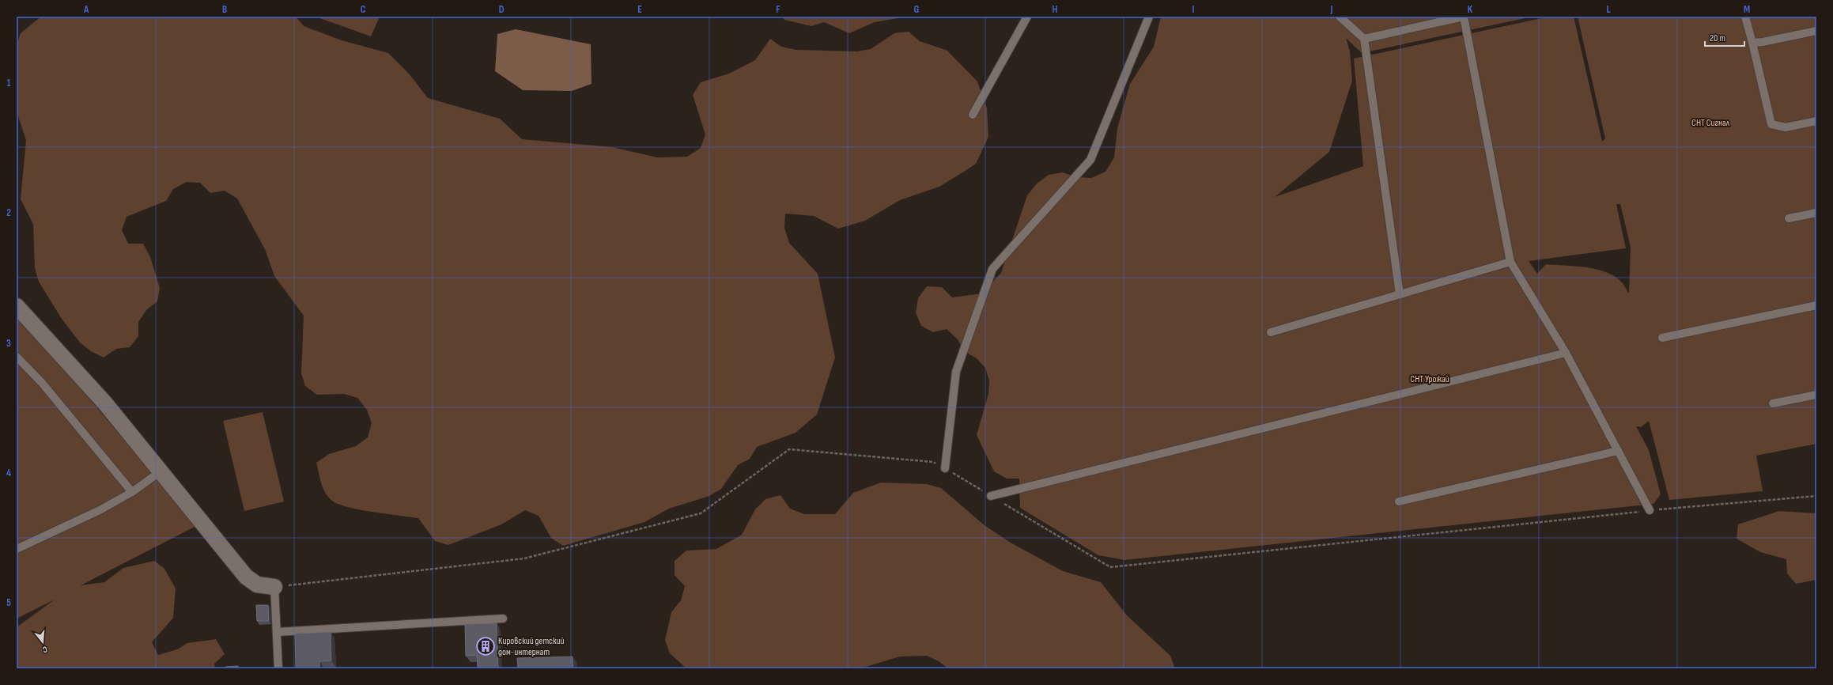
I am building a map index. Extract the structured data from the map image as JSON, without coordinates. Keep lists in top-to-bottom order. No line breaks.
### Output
{"parks":["СНТ Сигнал","СНТ Урожай"],"places":{"building":["Кировский детский дом-интернат"]},"scale_bar":"20 m","north":"bottom","grid":{"columns":["A","B","C","D","E","F","G","H","I","J","K","L","M"],"rows":["1","2","3","4","5"]}}
